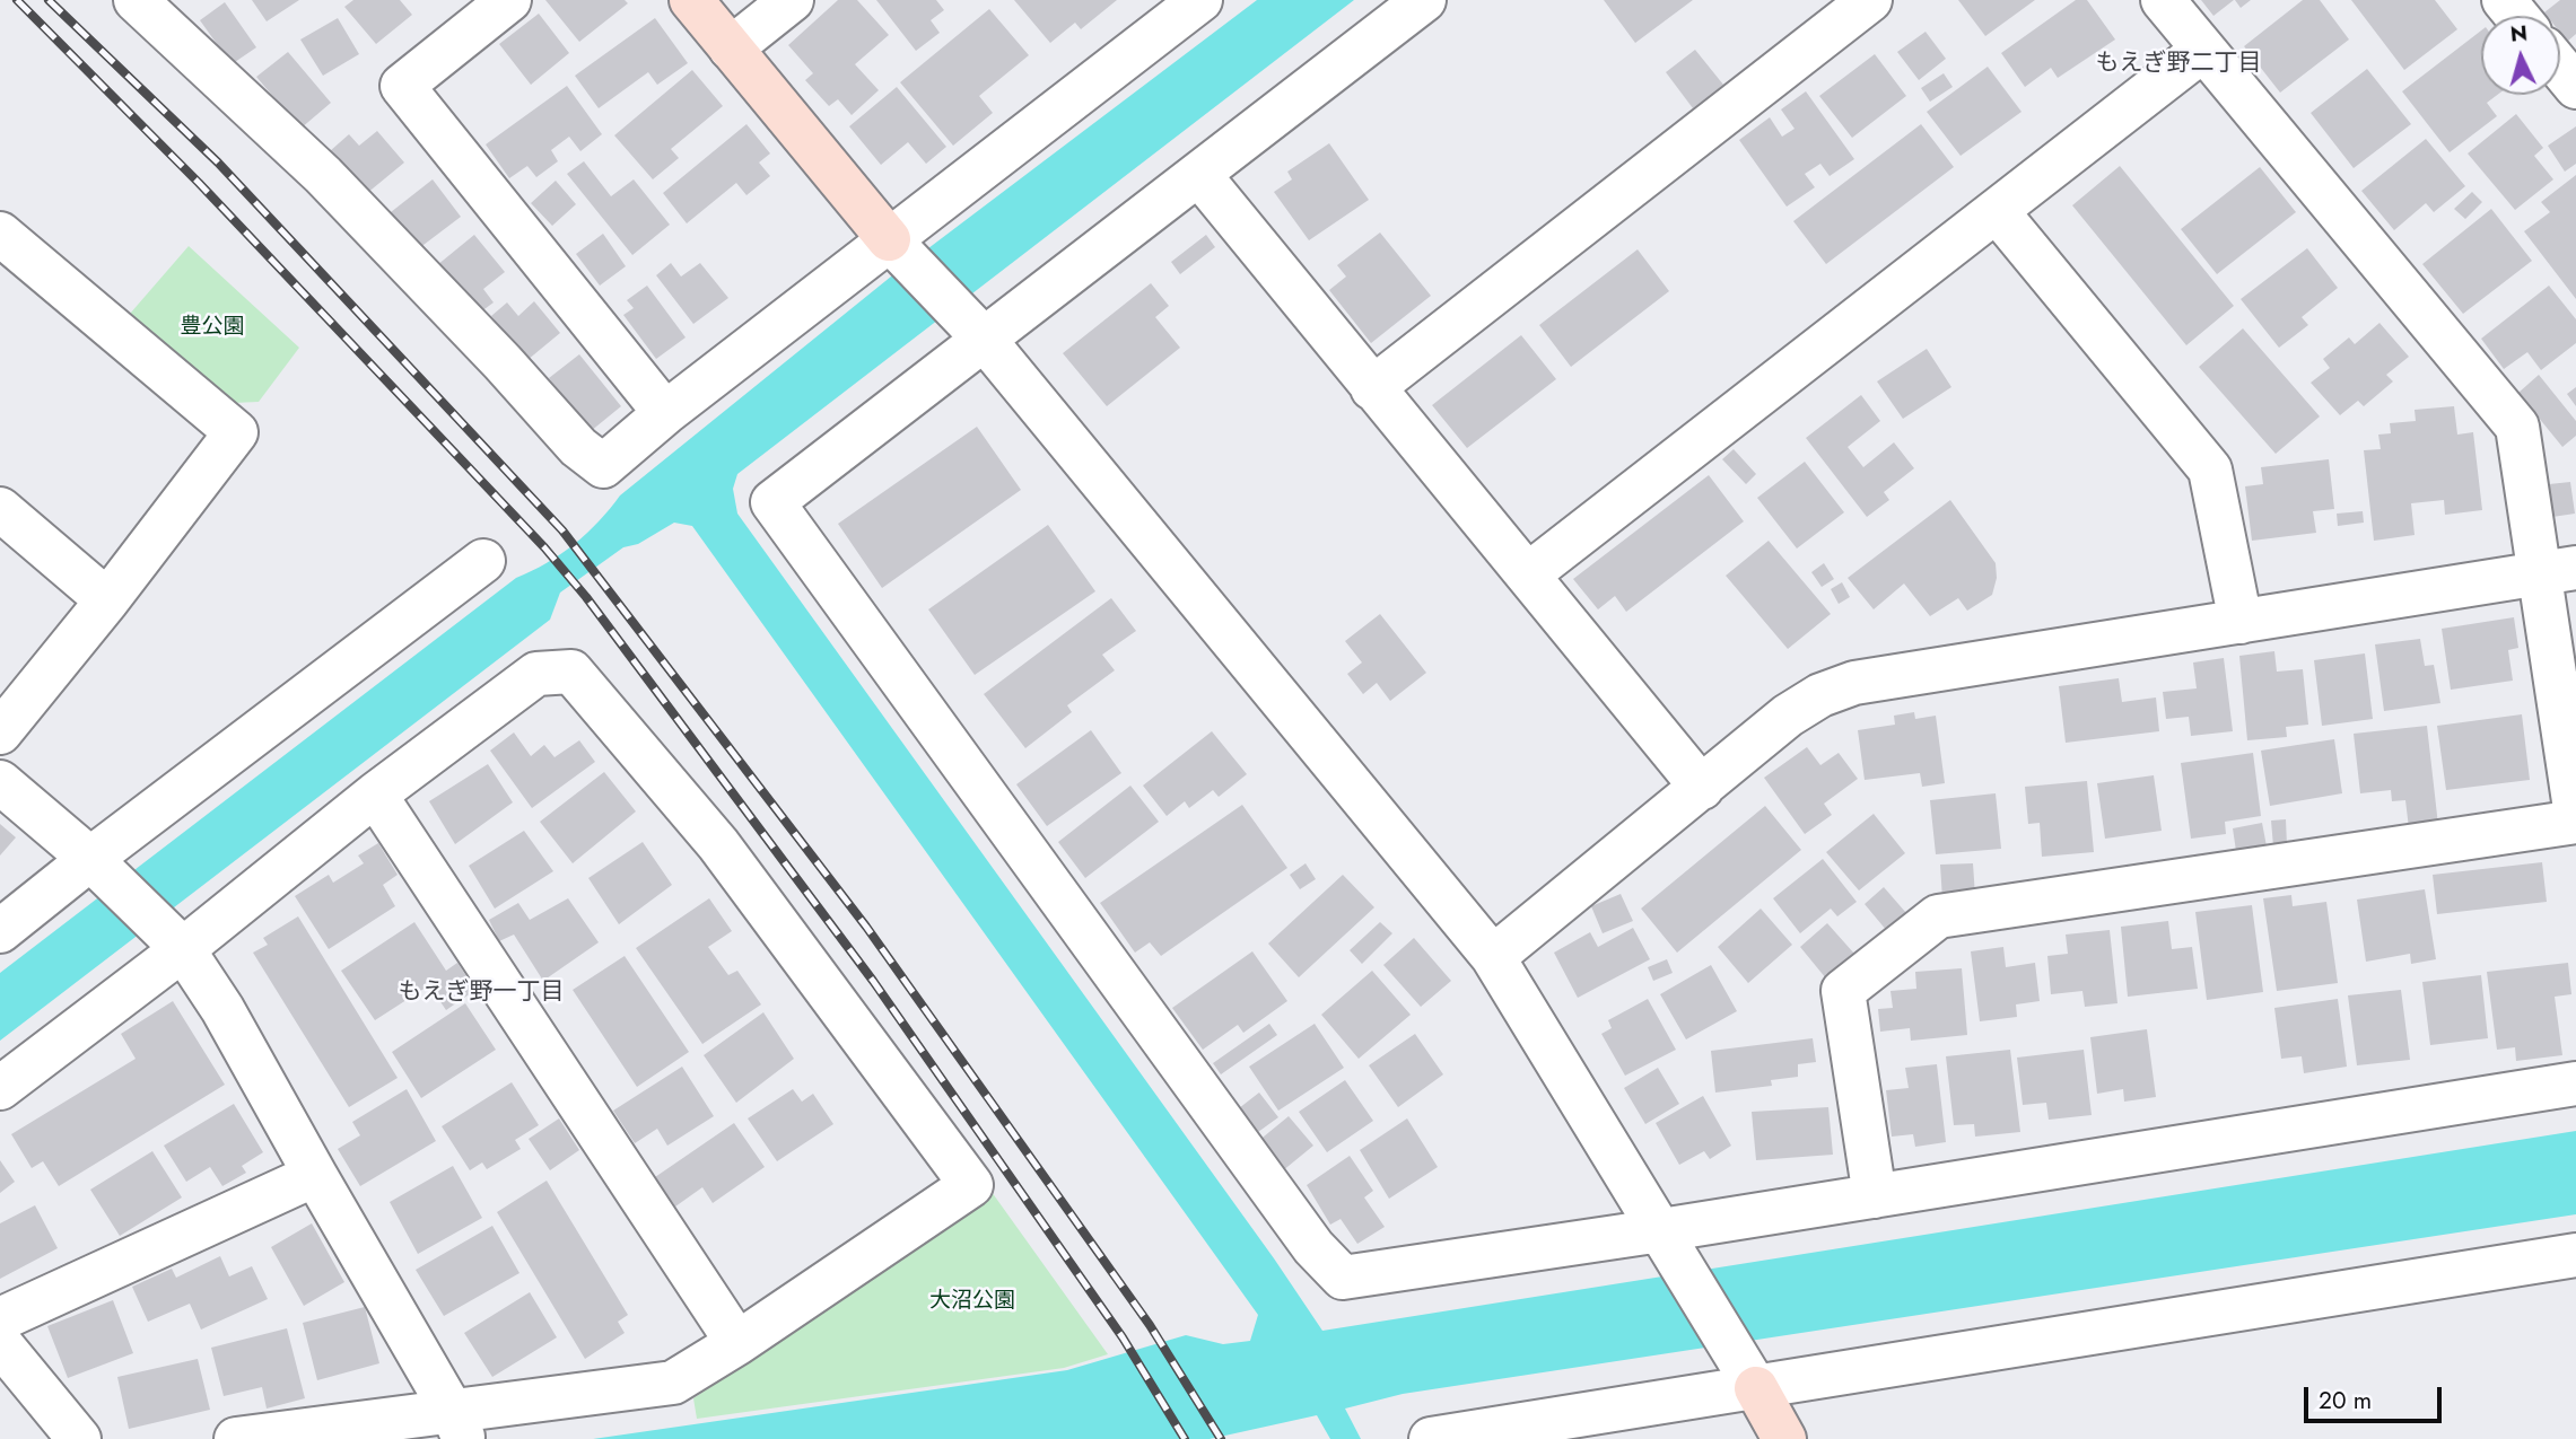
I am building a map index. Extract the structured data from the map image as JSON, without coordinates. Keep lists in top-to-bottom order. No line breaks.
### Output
{"districts":["もえぎ野二丁目","もえぎ野一丁目"],"parks":["豊公園","大沼公園"],"scale_bar":"20 m","north":"top"}
